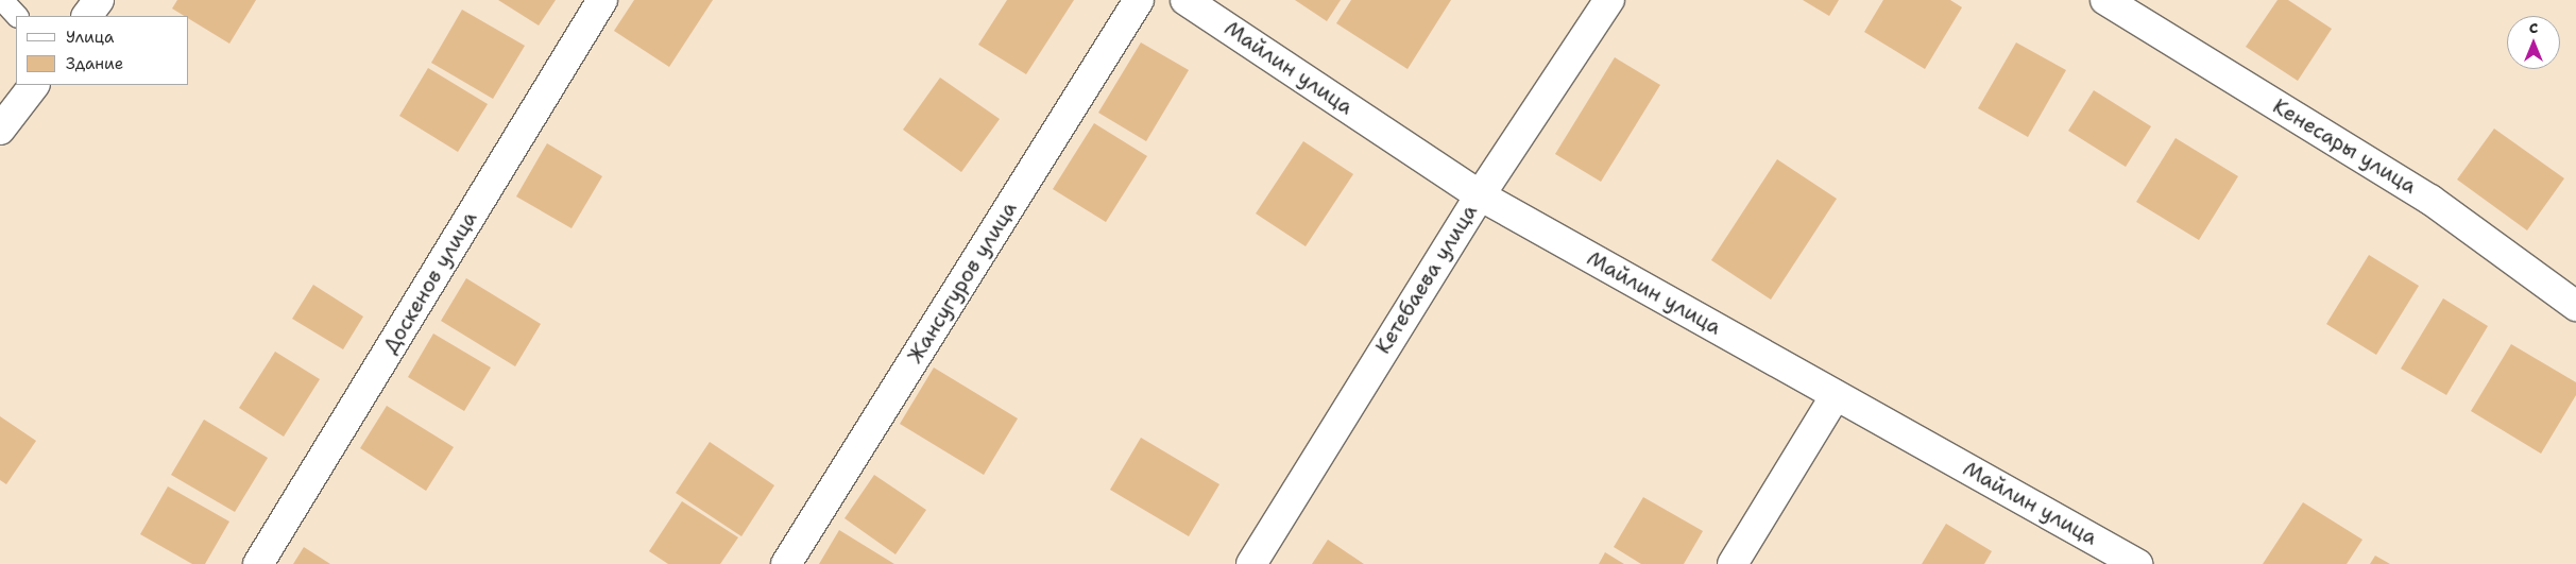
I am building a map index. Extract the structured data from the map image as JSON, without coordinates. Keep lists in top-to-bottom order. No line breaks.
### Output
{"streets":{"street":["Майлин улица","Кенесары улица","Кетебаева улица","Доскенов улица","Жансугуров улица"]},"crossings":[["Майлин улица","Кетебаева улица"]],"legend":["Улица","Здание"],"north":"top"}
